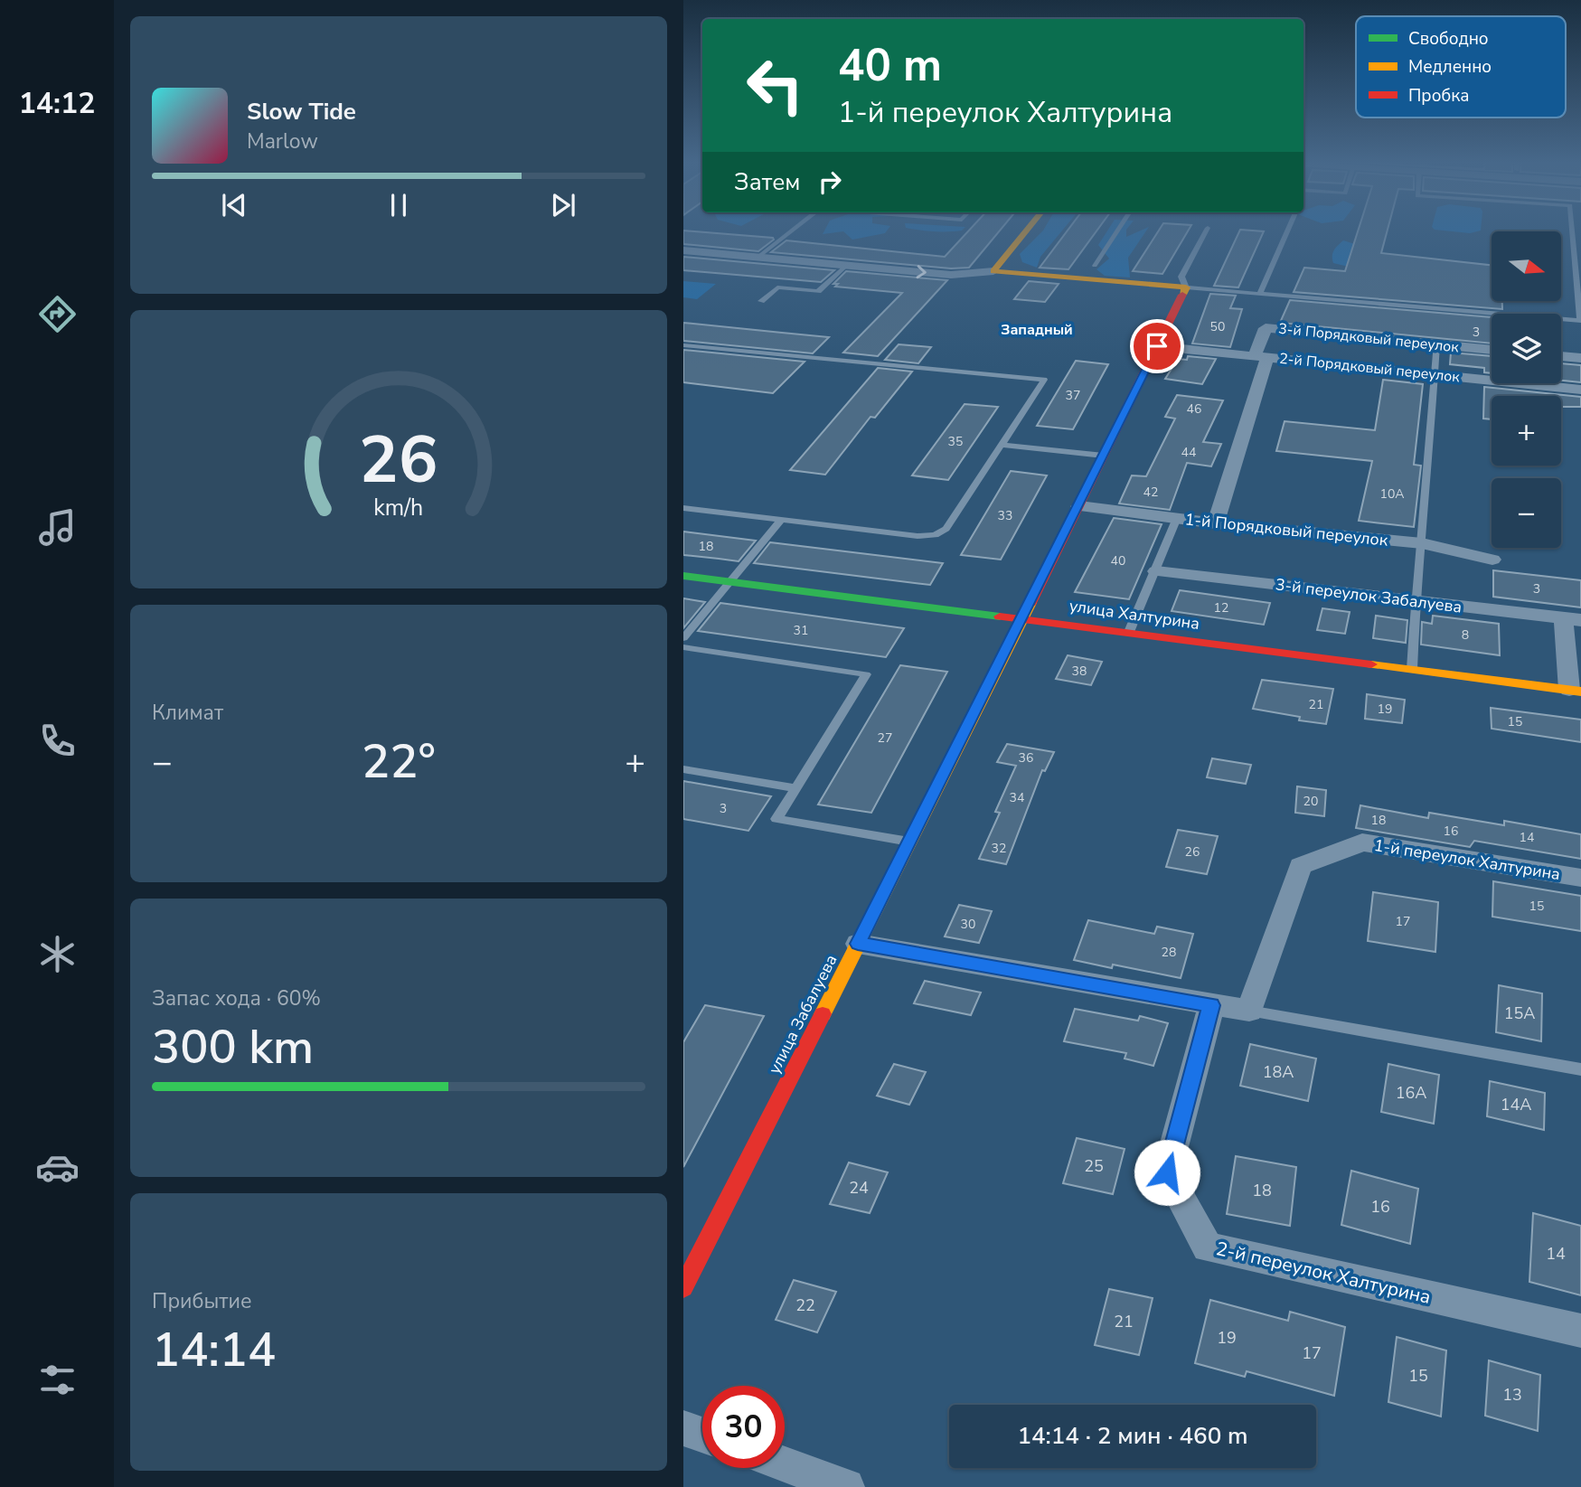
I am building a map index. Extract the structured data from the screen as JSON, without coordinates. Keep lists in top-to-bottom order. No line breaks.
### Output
{"streets":{"street":["3-й Порядковый переулок","2-й Порядковый переулок","1-й Порядковый переулок","3-й переулок Забалуева","улица Халтурина","1-й переулок Халтурина","улица Забалуева","2-й переулок Халтурина"]},"crossings":[["3-й Порядковый переулок","2-й Порядковый переулок"],["2-й Порядковый переулок","улица Забалуева"],["1-й Порядковый переулок","улица Забалуева"],["улица Халтурина","улица Забалуева"]],"districts":["Западный"],"house_numbers":["50","3","37","46","35","44","42","10А","33","18","40","3","12","31","8","38","21","19","15","27","36","34","20","3","18","16","14","32","26","15","17","30","28","15А","18А","16А","14А","25","24","18","16","14","22","21","19","17","15","13"],"legend":["Свободно","Медленно","Пробка"],"north":"right","page":{"tabs":"14:12","turn":["40 m","1-й переулок Халтурина"],"song":["Slow Tide","Marlow"],"then":"Затем","map_buttons":["+","−"],"tile":["Климат",["Запас хода · 60%","300 km"],["Прибытие","14:14"]],"heat":["−","22°","+"],"limit":"30","trip":"14:14 · 2 мин · 460 m","gauge":["26","km/h"]}}
